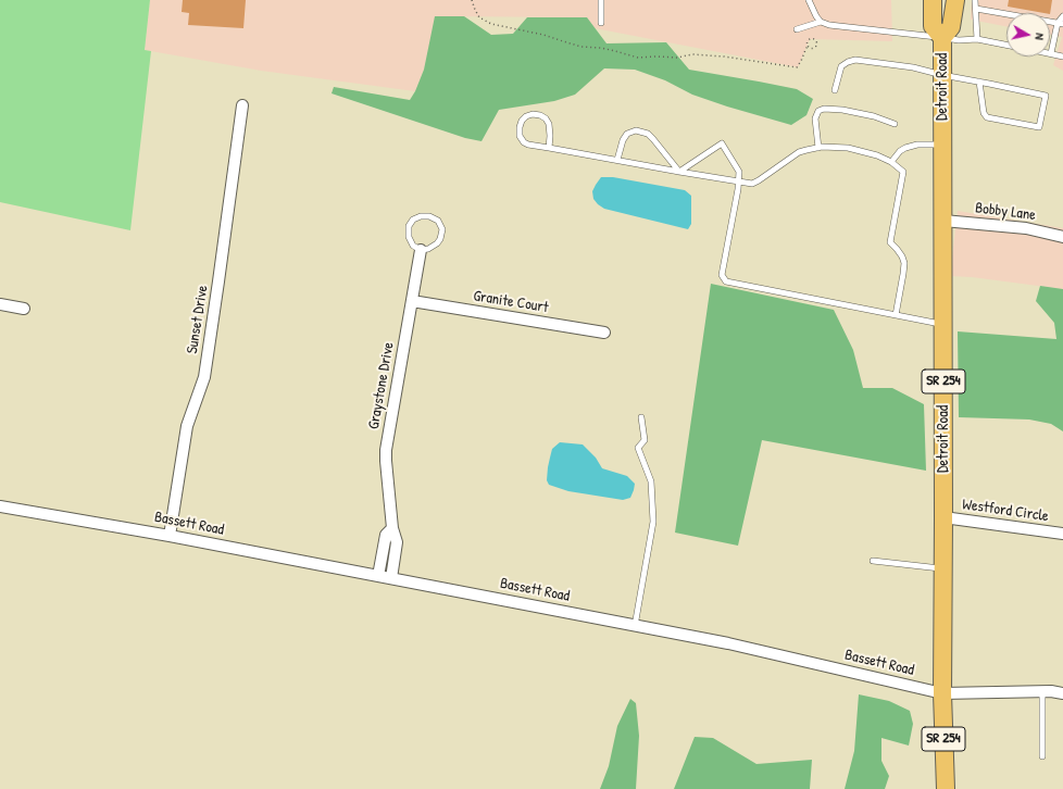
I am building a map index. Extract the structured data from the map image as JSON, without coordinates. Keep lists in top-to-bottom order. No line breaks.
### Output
{"streets":{"main road":["Detroit Road","SR 254"],"street":["Bobby Lane","Granite Court","Sunset Drive","Graystone Drive","Westford Circle","Bassett Road"]},"crossings":[["Detroit Road","Bobby Lane"],["Detroit Road","Westford Circle"],["Detroit Road","Bassett Road"],["Granite Court","Graystone Drive"],["Sunset Drive","Bassett Road"],["Graystone Drive","Bassett Road"]],"north":"right"}
